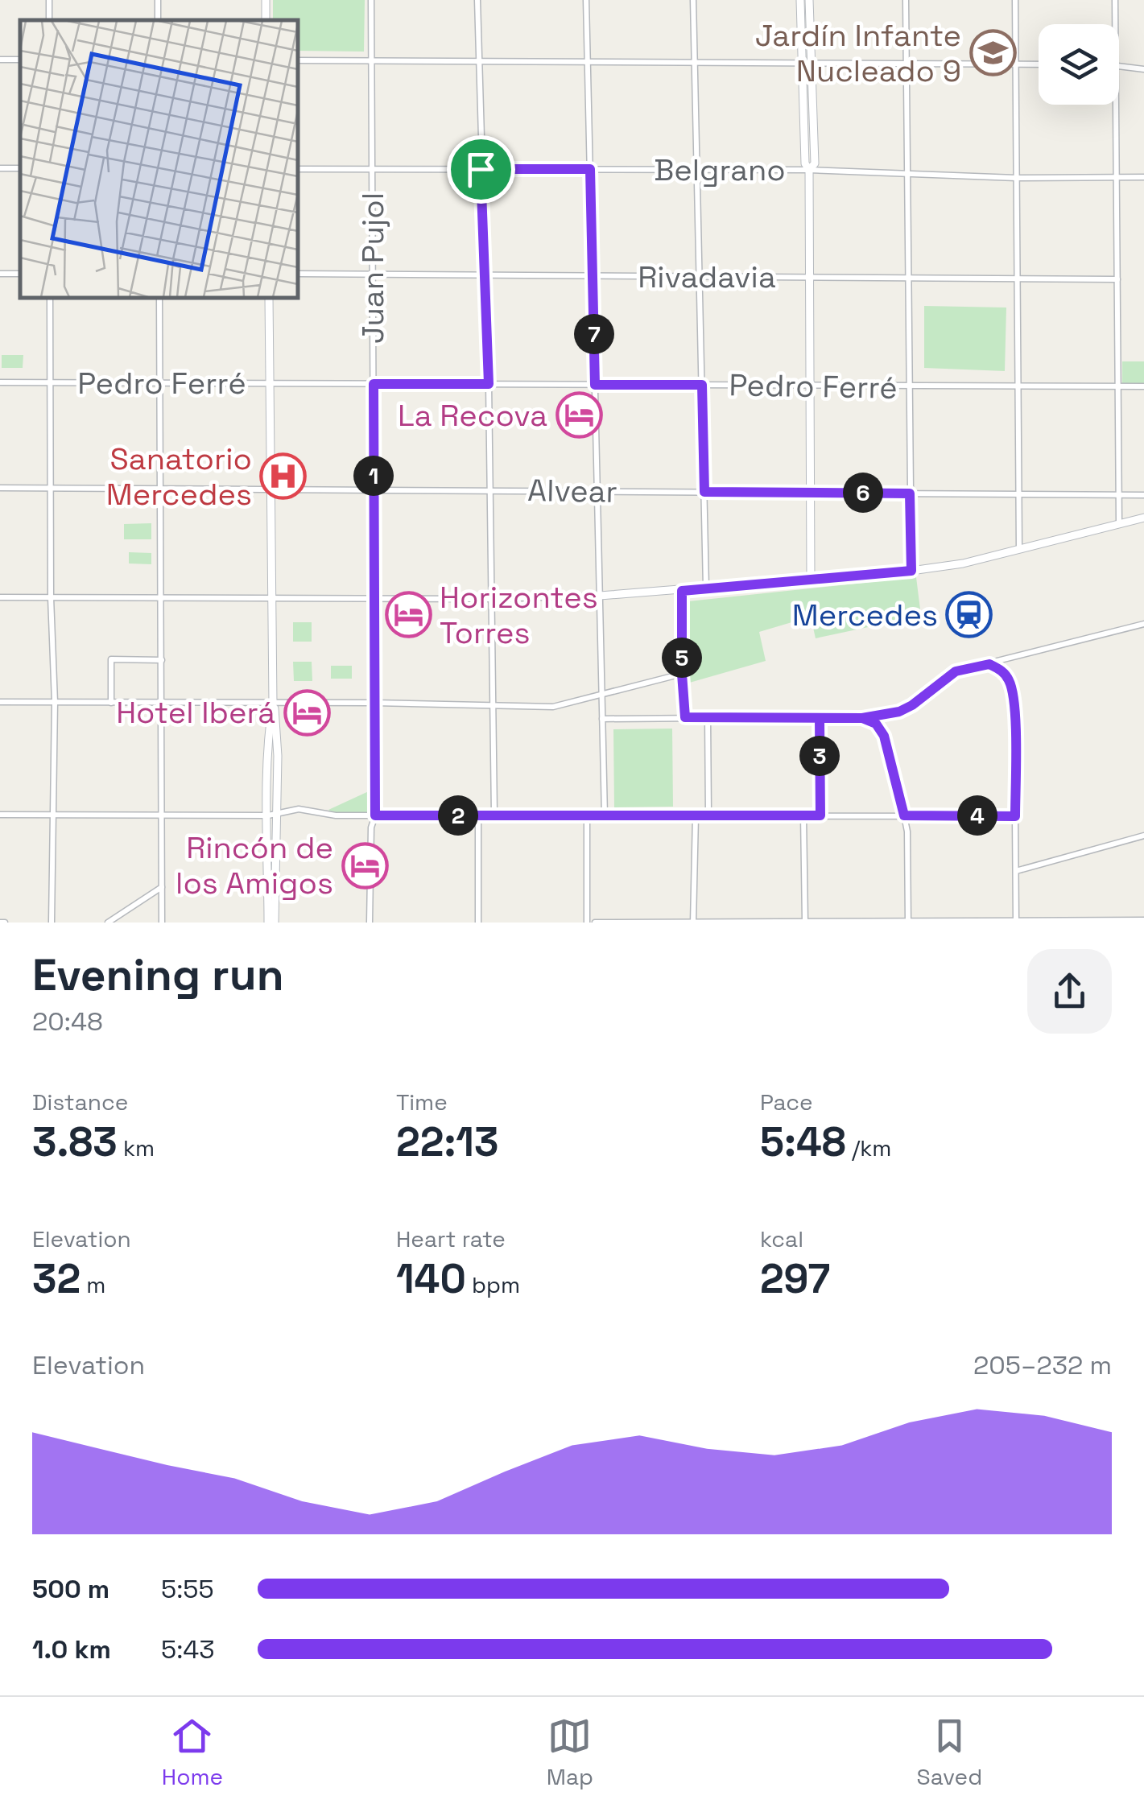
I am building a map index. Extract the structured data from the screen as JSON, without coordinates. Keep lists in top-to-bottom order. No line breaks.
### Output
{"streets":{"street":["Belgrano","Juan Pujol","Rivadavia","Pedro Ferré","Alvear"]},"crossings":[["Belgrano","Juan Pujol"],["Juan Pujol","Rivadavia"],["Juan Pujol","Pedro Ferré"],["Juan Pujol","Alvear"]],"places":{"school or university":["Jardín Infante Nucleado 9"],"hotel":["La Recova","Horizontes Torres","Hotel Iberá","Rincón de los Amigos"],"hospital":["Sanatorio Mercedes"],"station":["Mercedes"]},"page":{"pins":["7","1","6","5","3","2","4"],"heading":["Evening run","20:48"],"stats":[["Distance","3.83 km"],["Time","22:13"],["Pace","5:48 /km"],["Elevation","32 m"],["Heart rate","140 bpm"],["kcal","297"]],"chart":["Elevation","205–232 m"],"list":[{"name":"500 m","note":"5:55"},{"name":"1.0 km","note":"5:43"}],"tabs":["Home","Map","Saved"]}}
